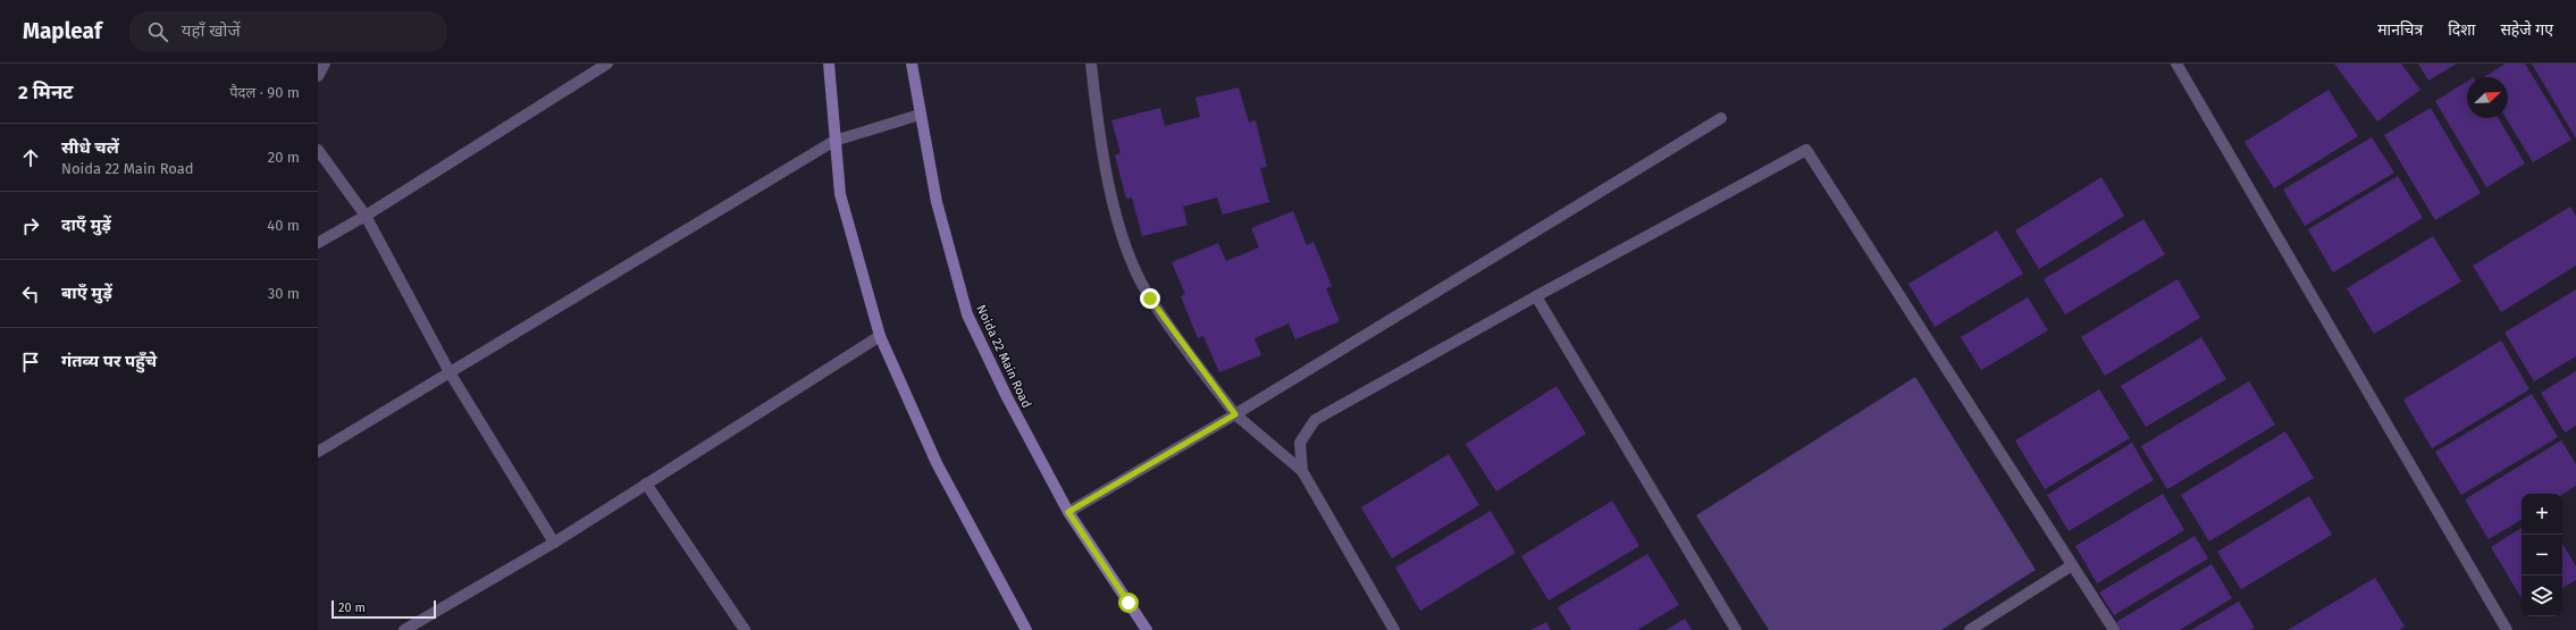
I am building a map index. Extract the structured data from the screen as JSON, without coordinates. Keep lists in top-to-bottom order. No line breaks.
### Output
{"streets":{"street":["Noida 22 Main Road"]},"scale_bar":"20 m","north":"top right","page":{"header":"Mapleaf","search":"यहाँ खोजें","nav":["मानचित्र","दिशा","सहेजे गए"],"heading":["2 मिनट","पैदल · 90 m"],"list":[["सीधे चलें","Noida 22 Main Road","20 m"],["दाएँ मुड़ें","40 m"],["बाएँ मुड़ें","30 m"],"गंतव्य पर पहुँचे"],"map_buttons":["+","−"],"scale":"20 m"}}
